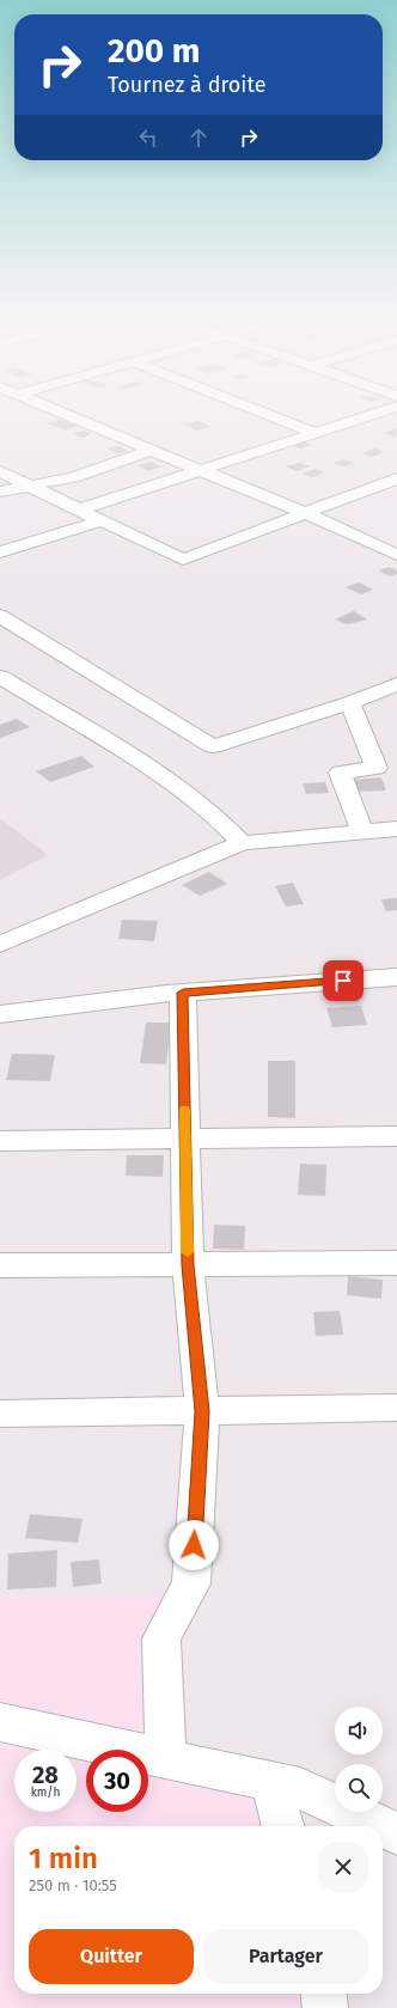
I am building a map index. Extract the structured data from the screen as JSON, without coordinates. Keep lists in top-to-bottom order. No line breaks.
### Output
{"page":{"turn":["200 m","Tournez à droite"],"speed":"28 km/h","limit":"30","heading":["1 min","250 m · 10:55"],"buttons":["Quitter","Partager"]}}
